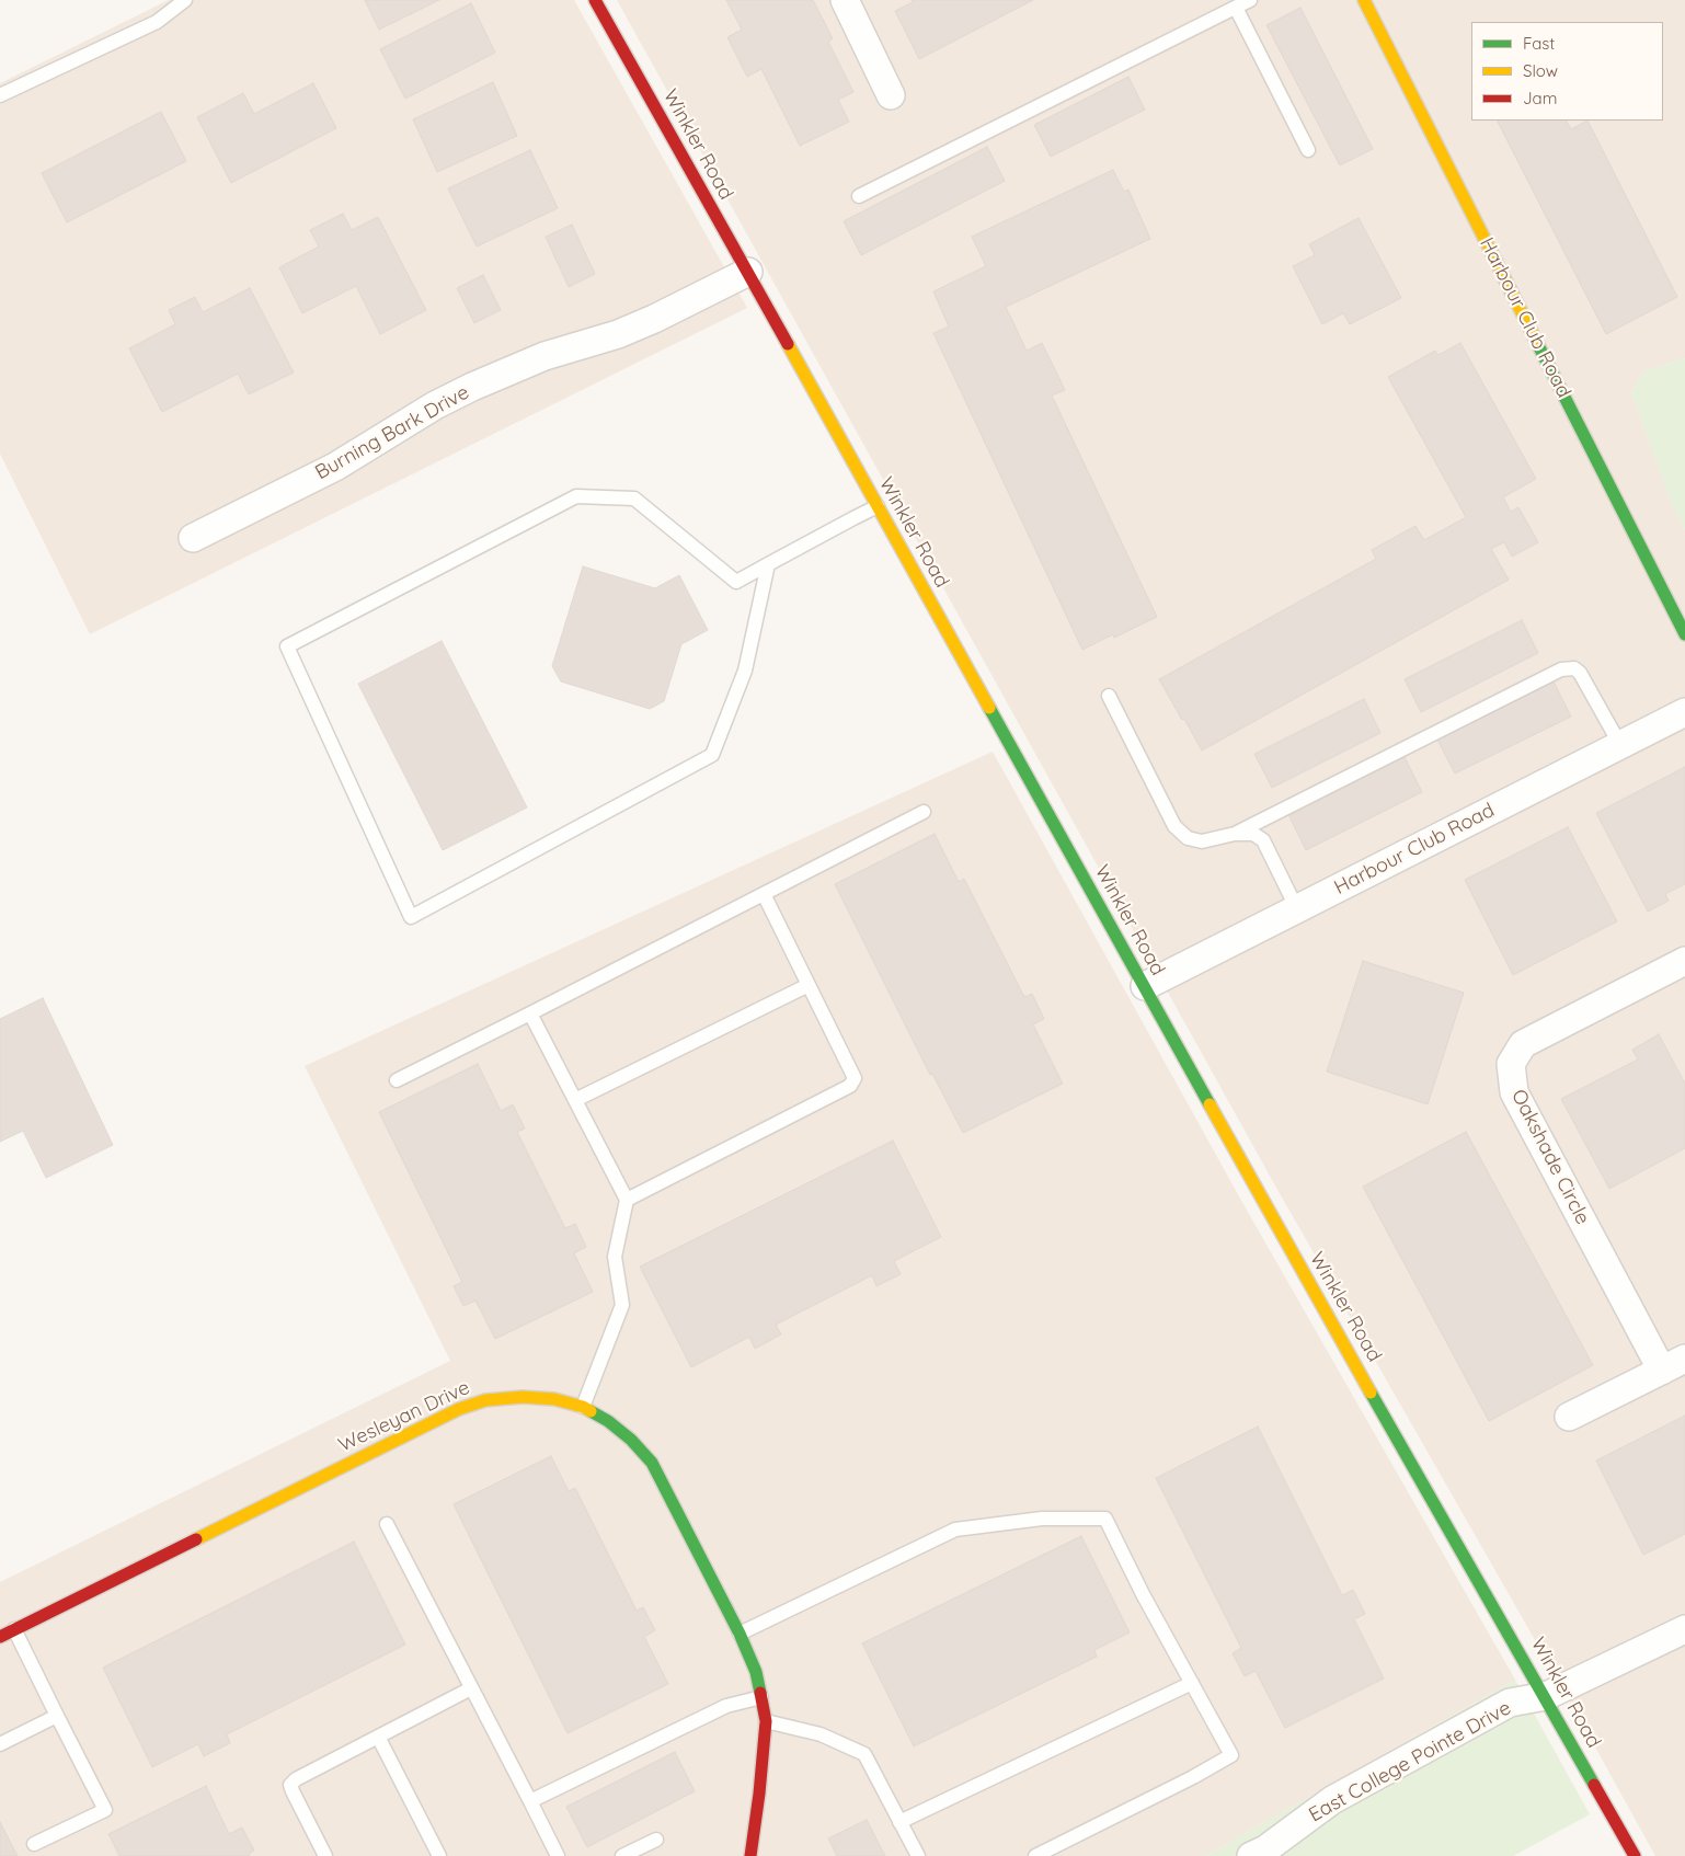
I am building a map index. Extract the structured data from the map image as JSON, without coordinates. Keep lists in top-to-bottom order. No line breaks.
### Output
{"streets":{"street":["Winkler Road","Harbour Club Road","Burning Bark Drive","Oakshade Circle","Wesleyan Drive","East College Pointe Drive"]},"crossings":[["Winkler Road","Harbour Club Road"],["Winkler Road","Burning Bark Drive"],["Winkler Road","East College Pointe Drive"]],"legend":["Fast","Slow","Jam"]}
